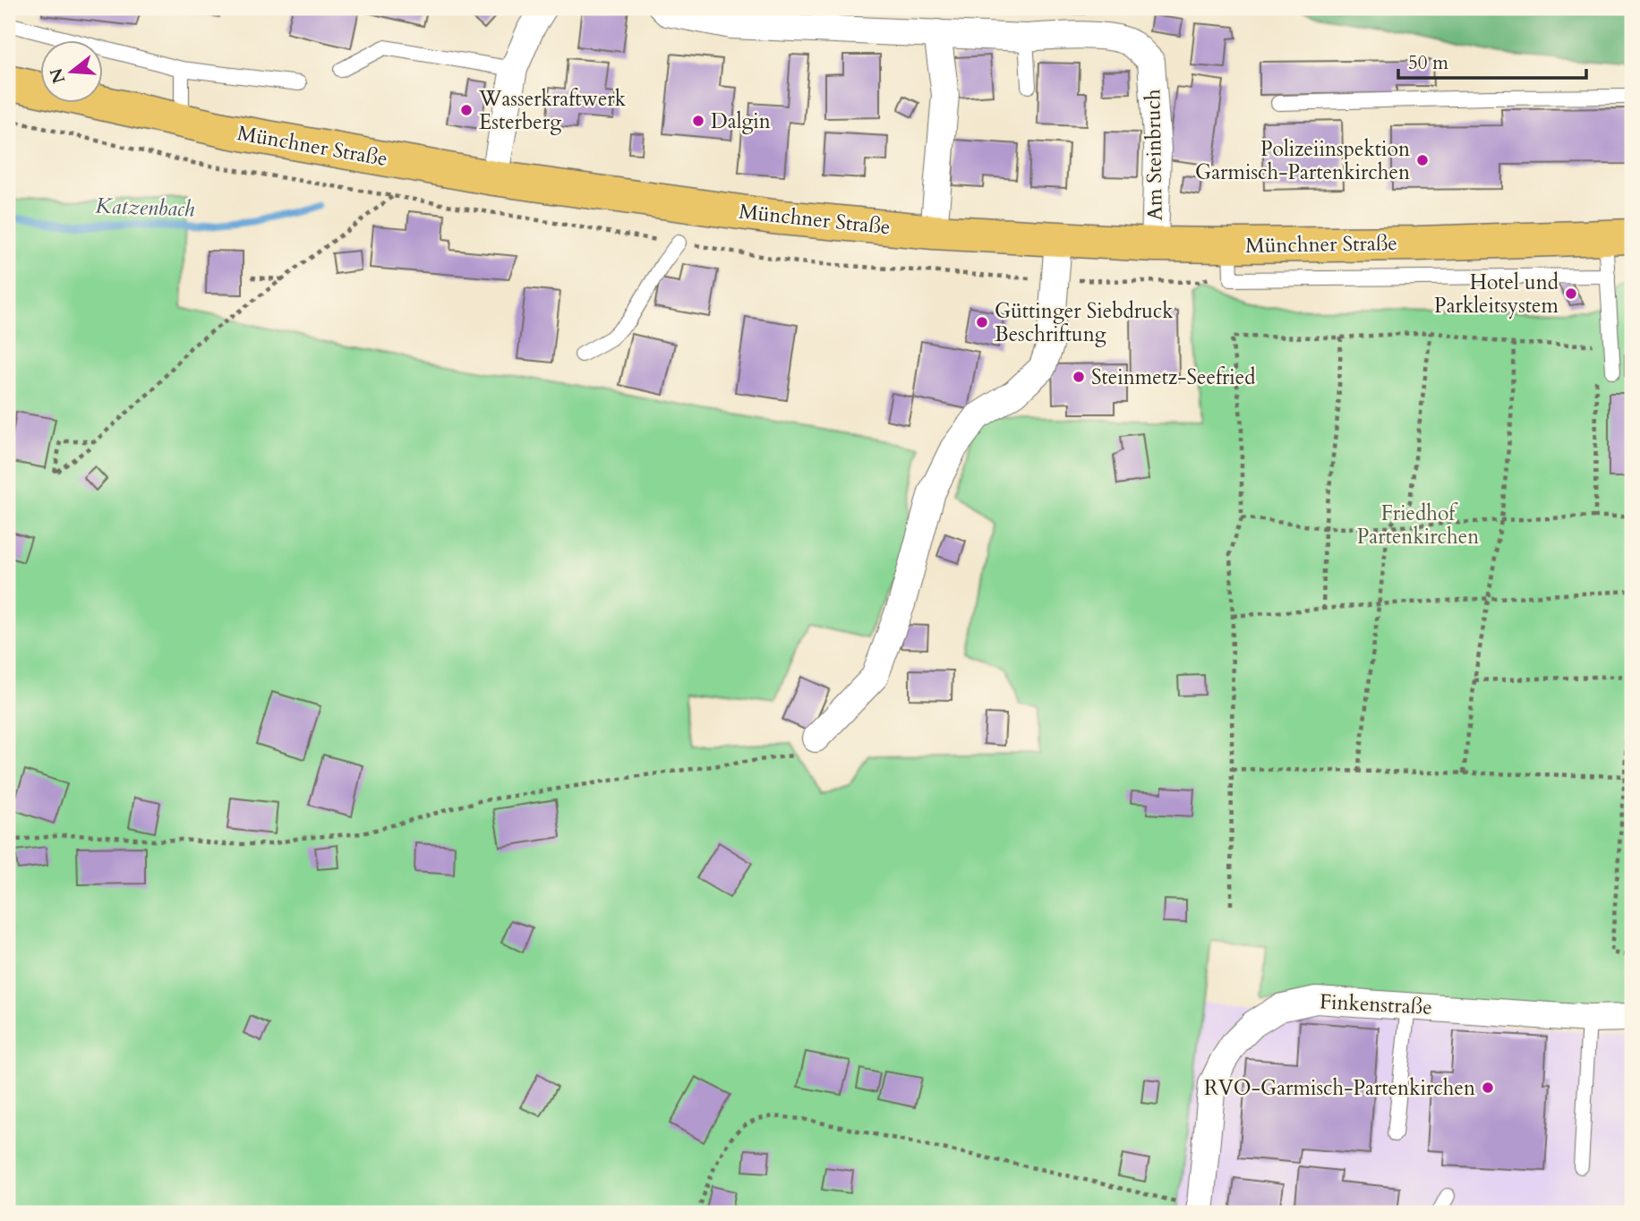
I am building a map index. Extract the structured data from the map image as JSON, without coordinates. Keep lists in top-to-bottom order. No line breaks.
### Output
{"streets":{"main road":["Münchner Straße"],"street":["Am Steinbruch","Finkenstraße"]},"crossings":[["Münchner Straße","Am Steinbruch"]],"water":["Katzenbach"],"parks":["Friedhof Partenkirchen"],"places":["Wasserkraftwerk Esterberg","Dalgin","Polizeiinspektion Garmisch-Partenkirchen","Hotel und Parkleitsystem","Güttinger Siebdruck Beschriftung","Steinmetz-Seefried","RVO-Garmisch-Partenkirchen"],"scale_bar":"50 m","north":"left"}
